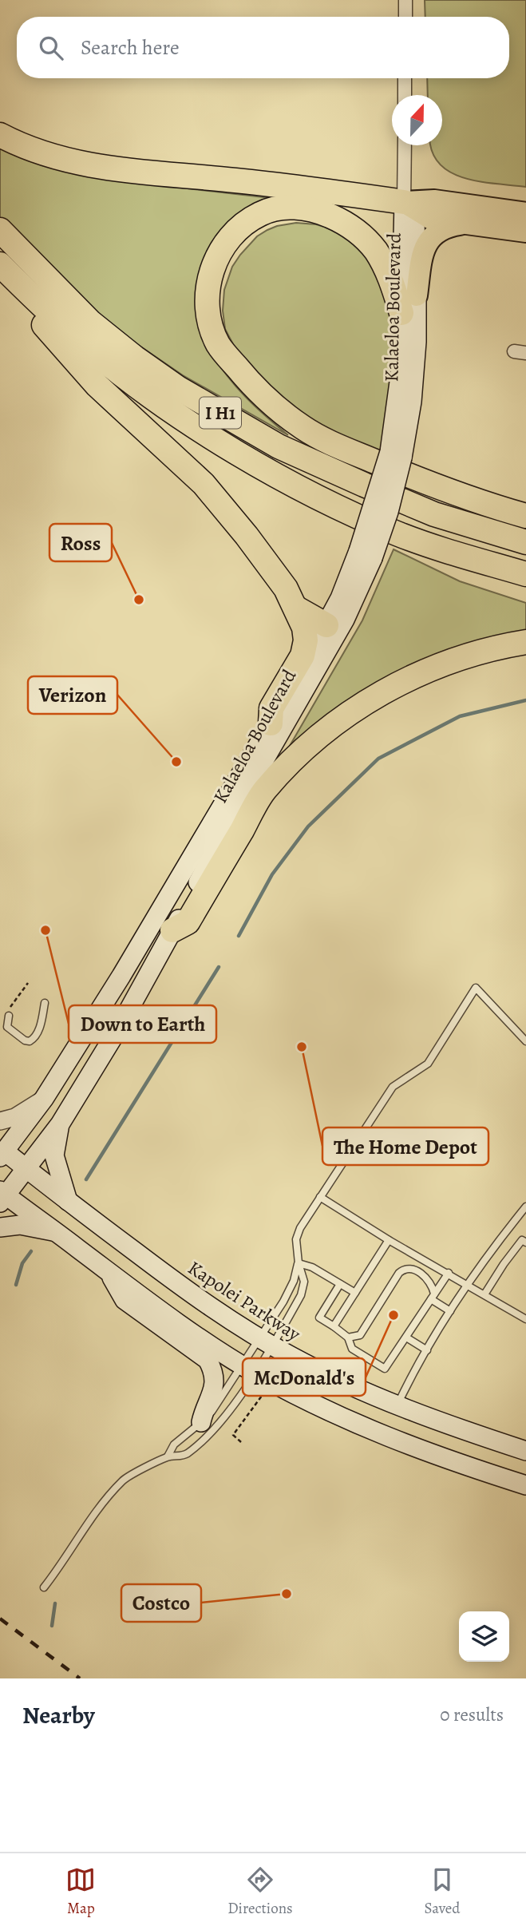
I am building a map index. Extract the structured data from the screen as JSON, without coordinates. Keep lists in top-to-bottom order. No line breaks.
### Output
{"streets":{"highway":["I H1"],"main road":["Kalaeloa Boulevard","Kapolei Parkway"]},"crossings":[["Kalaeloa Boulevard","Kapolei Parkway"]],"places":["Ross","Verizon","Down to Earth","The Home Depot","McDonald's","Costco"],"north":"top","page":{"search":"Search here","heading":["Nearby","0 results"],"nav":["Map","Directions","Saved"]}}
